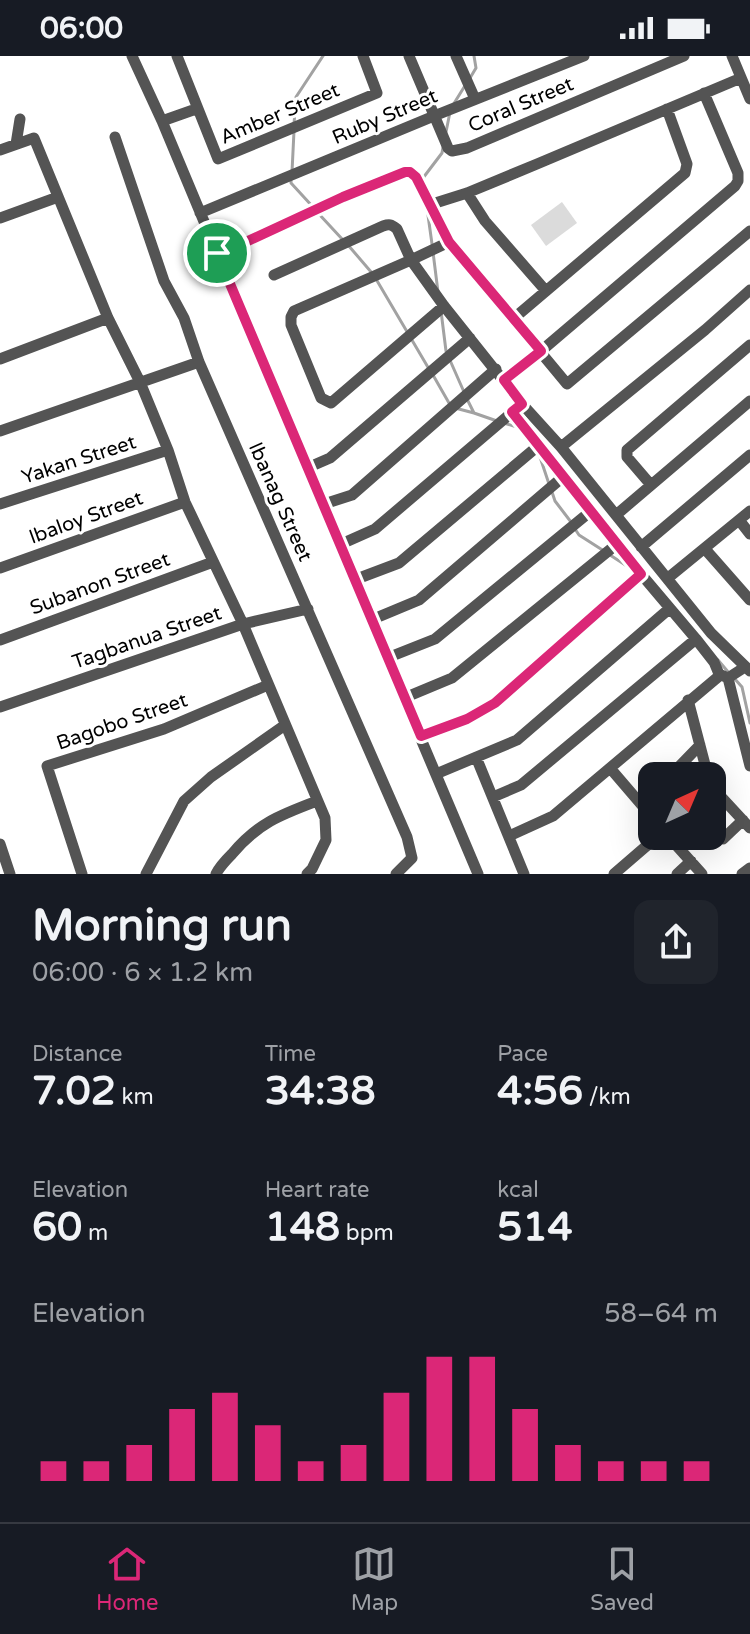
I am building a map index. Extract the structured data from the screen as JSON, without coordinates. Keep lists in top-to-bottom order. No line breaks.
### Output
{"streets":{"street":["Coral Street","Amber Street","Ruby Street","Yakan Street","Ibanag Street","Ibaloy Street","Subanon Street","Tagbanua Street","Bagobo Street"]},"crossings":[["Coral Street","Ruby Street"],["Ibanag Street","Tagbanua Street"]],"north":"top right","page":{"status":"06:00","heading":["Morning run","06:00 · 6 × 1.2 km"],"stats":[["Distance","7.02 km"],["Time","34:38"],["Pace","4:56 /km"],["Elevation","60 m"],["Heart rate","148 bpm"],["kcal","514"]],"chart":["Elevation","58–64 m"],"tabs":["Home","Map","Saved"]}}
